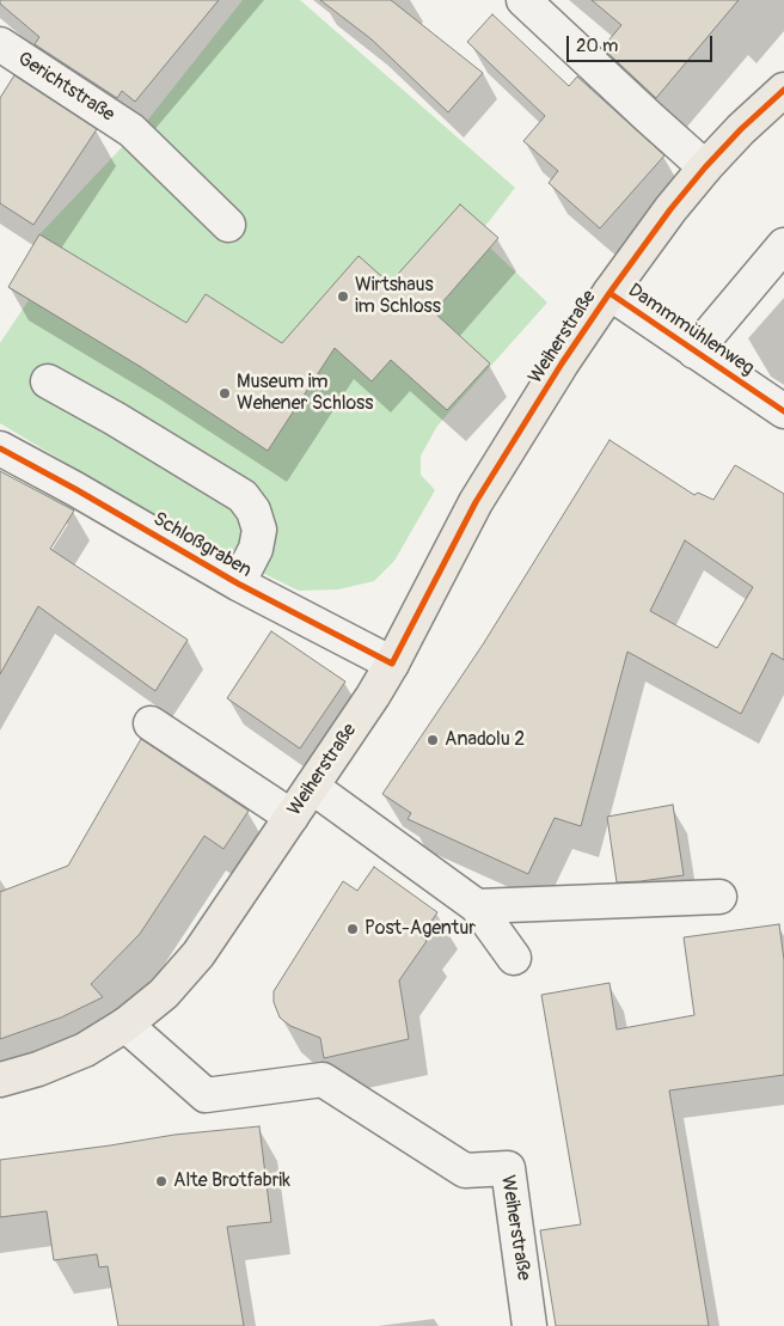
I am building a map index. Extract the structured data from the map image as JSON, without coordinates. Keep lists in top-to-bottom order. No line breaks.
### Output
{"streets":{"main road":["Weiherstraße"],"street":["Gerichtstraße","Dammmühlenweg","Schloßgraben"]},"crossings":[["Dammmühlenweg","Weiherstraße"],["Weiherstraße","Schloßgraben"]],"places":["Wirtshaus im Schloss","Museum im Wehener Schloss","Anadolu 2","Post-Agentur","Alte Brotfabrik"],"scale_bar":"20 m"}
